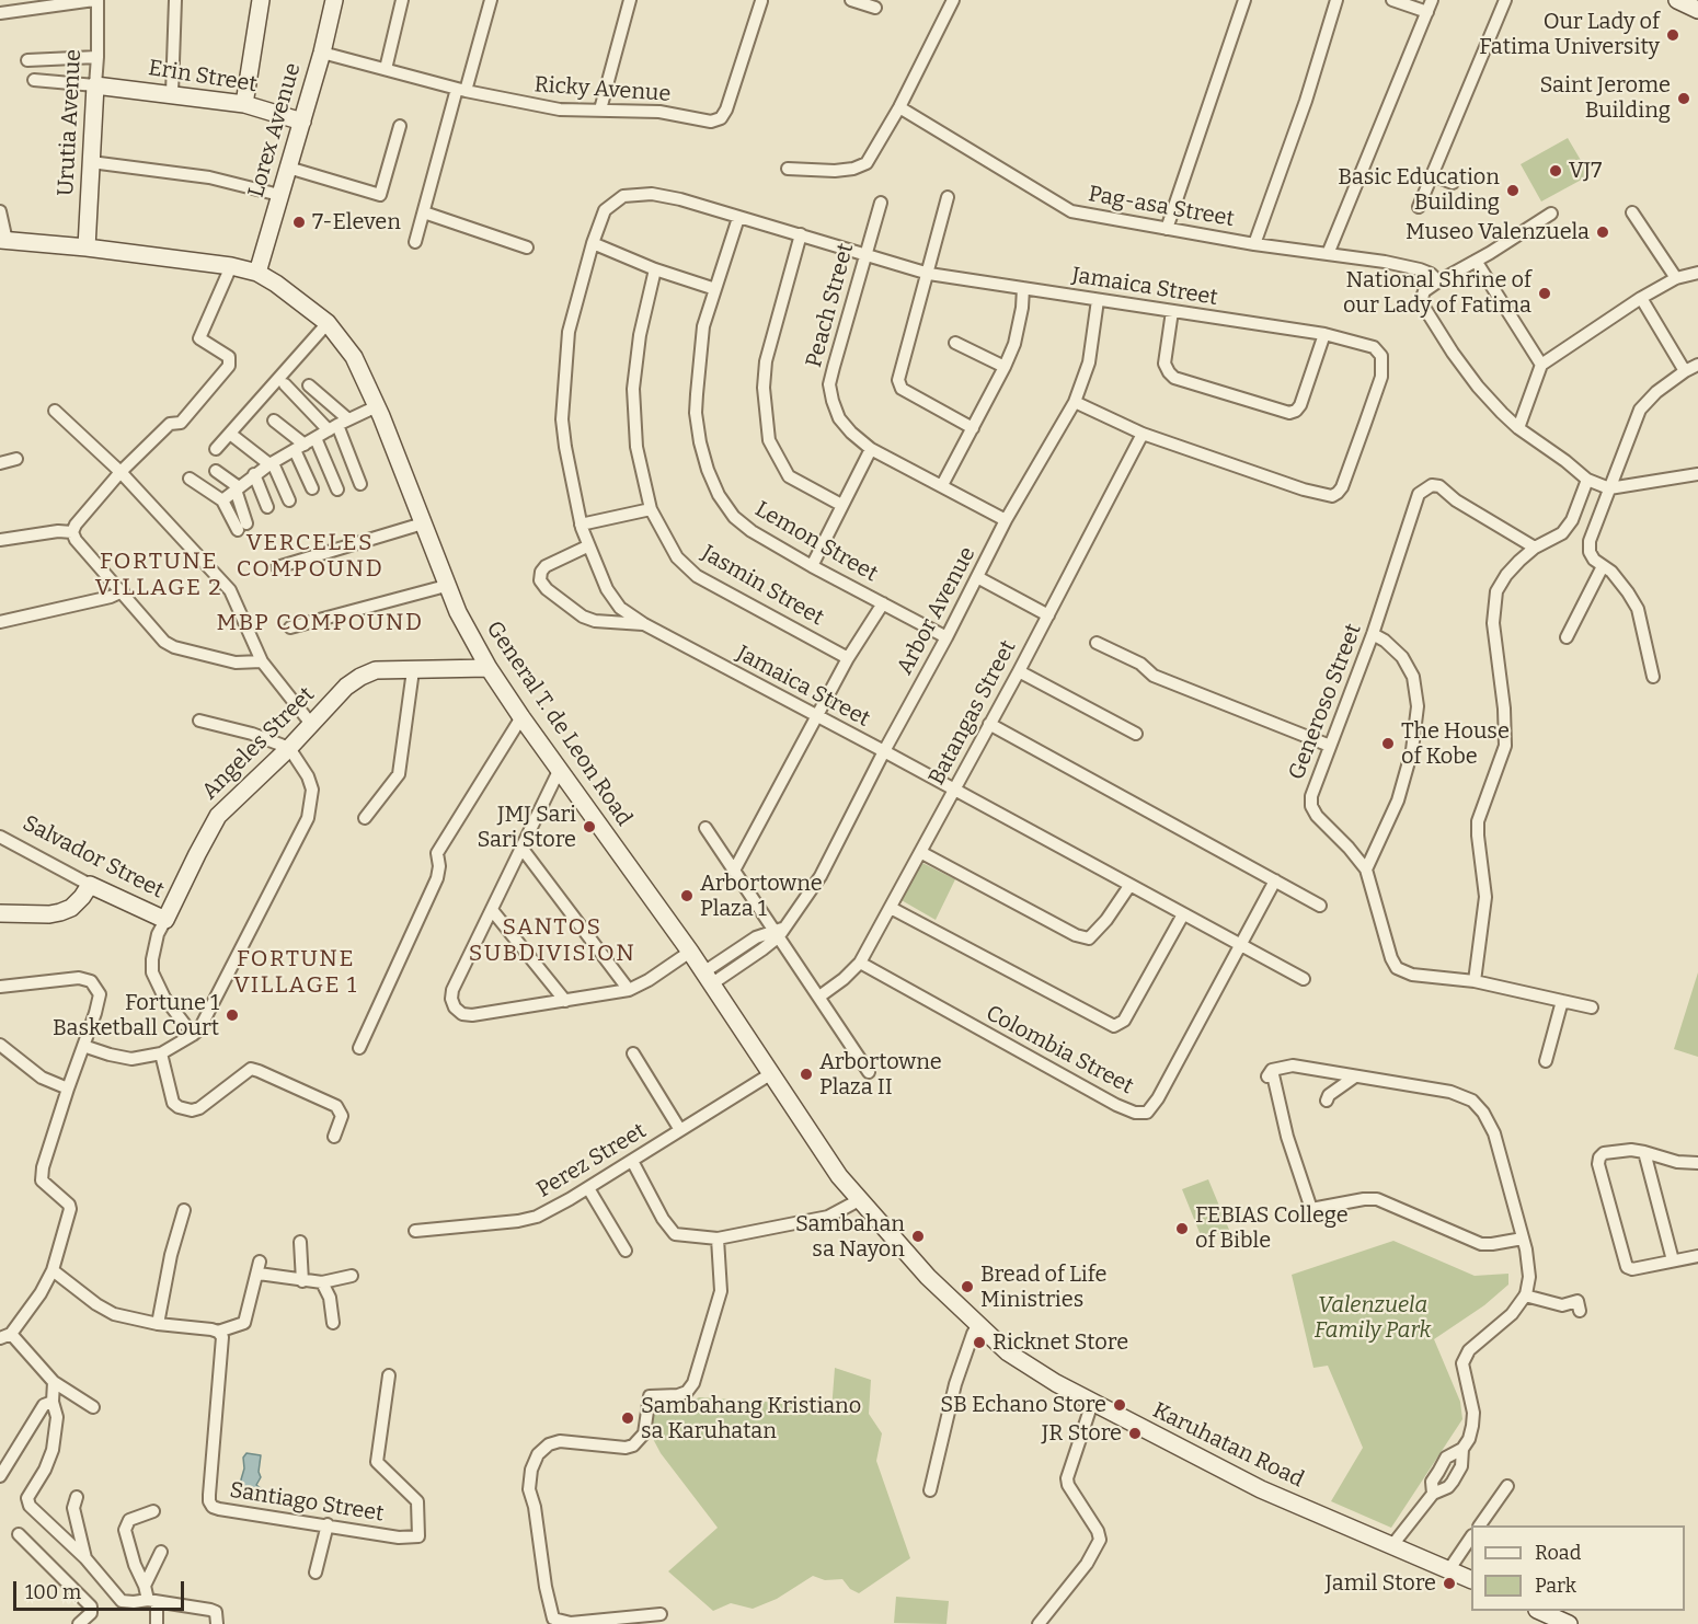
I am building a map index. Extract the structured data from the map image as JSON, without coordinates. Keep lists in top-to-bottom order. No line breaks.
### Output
{"streets":{"main road":["Erin Street","Urutia Avenue","Lorex Avenue","General T. de Leon Road","Angeles Street","Salvador Street","Karuhatan Road"],"street":["Ricky Avenue","Pag-asa Street","Jamaica Street","Peach Street","Lemon Street","Jasmin Street","Arbor Avenue","Generoso Street","Batangas Street","Colombia Street","Perez Street","Santiago Street"]},"crossings":[["Erin Street","Urutia Avenue"],["Erin Street","Lorex Avenue"],["Ricky Avenue","Lorex Avenue"],["Urutia Avenue","General T. de Leon Road"],["Lorex Avenue","General T. de Leon Road"],["Jamaica Street","Peach Street"],["Jamaica Street","Lemon Street"],["Jamaica Street","Arbor Avenue"],["Jamaica Street","Batangas Street"],["Jamaica Street","Colombia Street"],["Peach Street","Arbor Avenue"],["Lemon Street","Arbor Avenue"],["Arbor Avenue","General T. de Leon Road"],["Batangas Street","Colombia Street"],["General T. de Leon Road","Angeles Street"],["General T. de Leon Road","Perez Street"],["General T. de Leon Road","Karuhatan Road"],["Angeles Street","Salvador Street"]],"districts":["VERCELES COMPOUND","FORTUNE VILLAGE 2","MBP COMPOUND","SANTOS SUBDIVISION","FORTUNE VILLAGE 1"],"parks":["Valenzuela Family Park"],"places":["Our Lady of Fatima University","Saint Jerome Building","VJ7","Basic Education Building","7-Eleven","Museo Valenzuela","National Shrine of our Lady of Fatima","The House of Kobe","JMJ Sari Sari Store","Arbortowne Plaza 1","Fortune 1 Basketball Court","Arbortowne Plaza II","FEBIAS College of Bible","Sambahan sa Nayon","Bread of Life Ministries","Ricknet Store","SB Echano Store","Sambahang Kristiano sa Karuhatan","JR Store","Jamil Store"],"legend":["Road","Park"],"scale_bar":"100 m"}
